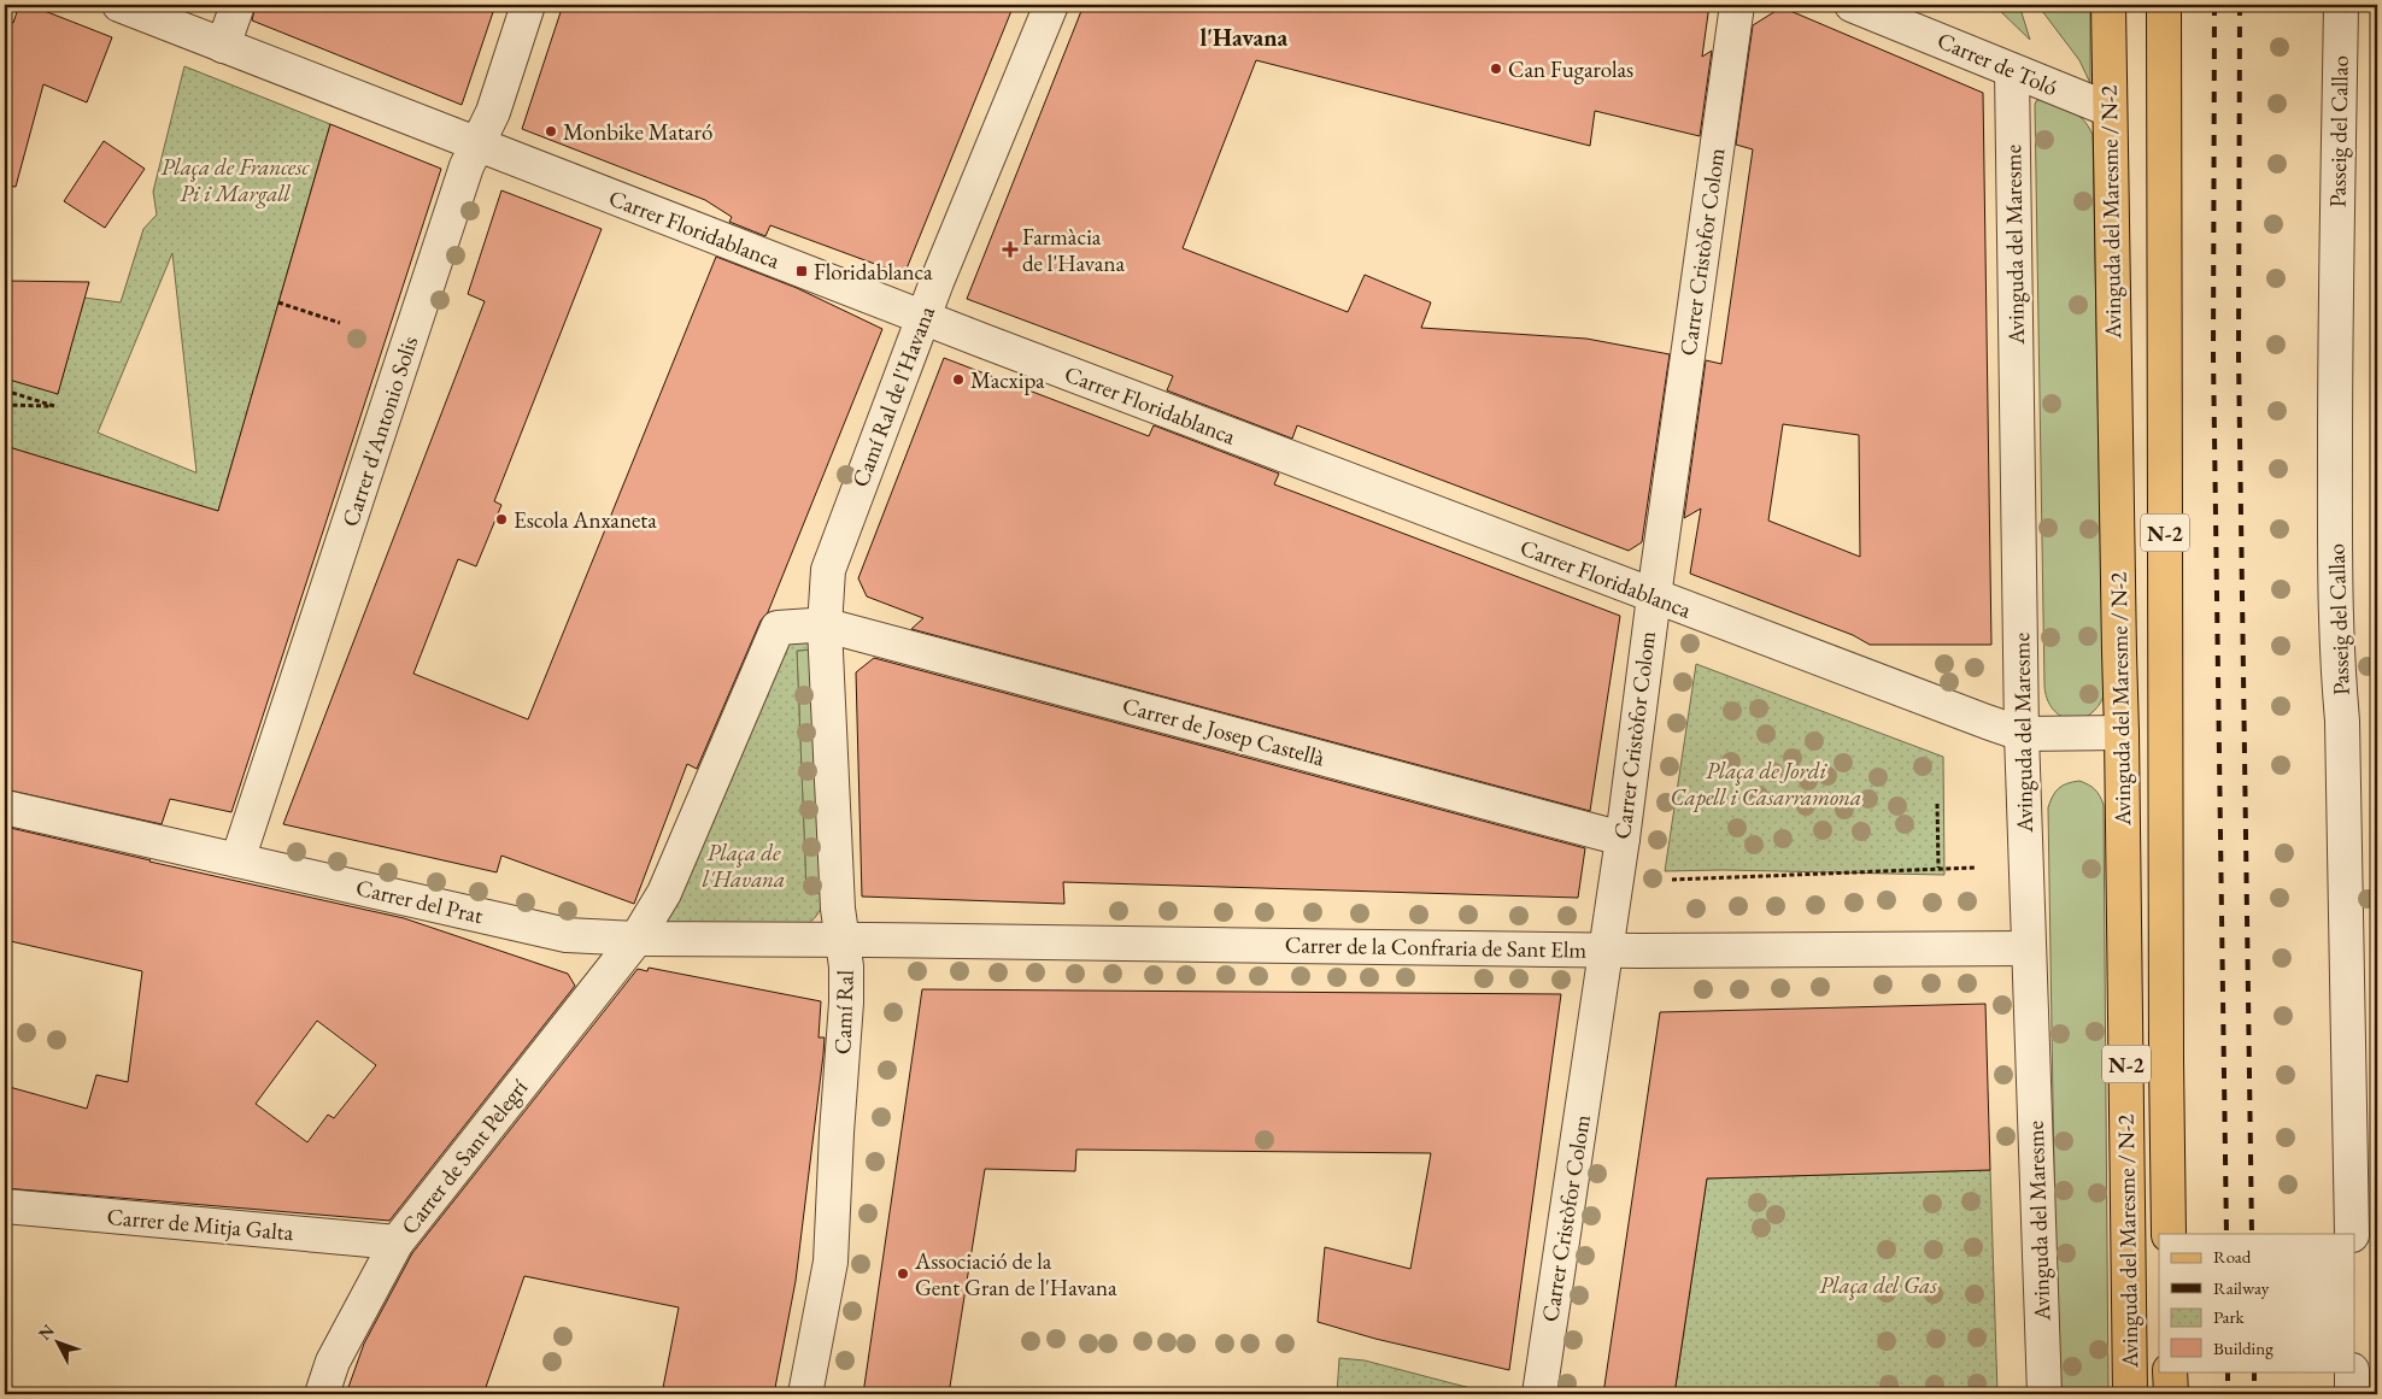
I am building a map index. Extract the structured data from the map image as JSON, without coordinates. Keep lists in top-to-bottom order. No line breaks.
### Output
{"streets":{"main road":["Avinguda del Maresme / N-2","N-2"],"street":["Carrer de Toló","Passeig del Callao","Carrer Floridablanca","Avinguda del Maresme","Carrer Cristòfor Colom","Camí Ral de l'Havana","Carrer d'Antonio Solis","Carrer de Josep Castellà","Carrer del Prat","Carrer de la Confraria de Sant Elm","Camí Ral","Carrer de Sant Pelegrí","Carrer de Mitja Galta"]},"crossings":[["Carrer de Toló","Avinguda del Maresme / N-2"],["Carrer de Toló","Avinguda del Maresme"],["Avinguda del Maresme / N-2","Carrer Floridablanca"],["Carrer Floridablanca","Avinguda del Maresme"],["Carrer Floridablanca","Carrer Cristòfor Colom"],["Carrer Floridablanca","Camí Ral de l'Havana"],["Carrer Floridablanca","Carrer d'Antonio Solis"],["Avinguda del Maresme","Carrer de la Confraria de Sant Elm"],["Carrer Cristòfor Colom","Carrer de Josep Castellà"],["Carrer Cristòfor Colom","Carrer de la Confraria de Sant Elm"],["Camí Ral de l'Havana","Carrer de Josep Castellà"],["Camí Ral de l'Havana","Camí Ral"],["Carrer d'Antonio Solis","Carrer del Prat"],["Carrer de Josep Castellà","Camí Ral"],["Carrer del Prat","Carrer de la Confraria de Sant Elm"],["Carrer del Prat","Camí Ral"],["Carrer del Prat","Carrer de Sant Pelegrí"],["Carrer de la Confraria de Sant Elm","Camí Ral"],["Carrer de Sant Pelegrí","Carrer de Mitja Galta"]],"districts":["l'Havana"],"parks":["Plaça de Francesc Pi i Margall","Plaça de Jordi Capell i Casarramona","Plaça de l'Havana","Plaça del Gas"],"places":{"other":["Can Fugarolas","Monbike Mataró","Macxipa","Escola Anxaneta","Associació de la Gent Gran de l'Havana"],"health":["Farmàcia de l'Havana"],"transit":["Floridablanca"]},"legend":["Road","Railway","Park","Building"],"north":"top left"}
